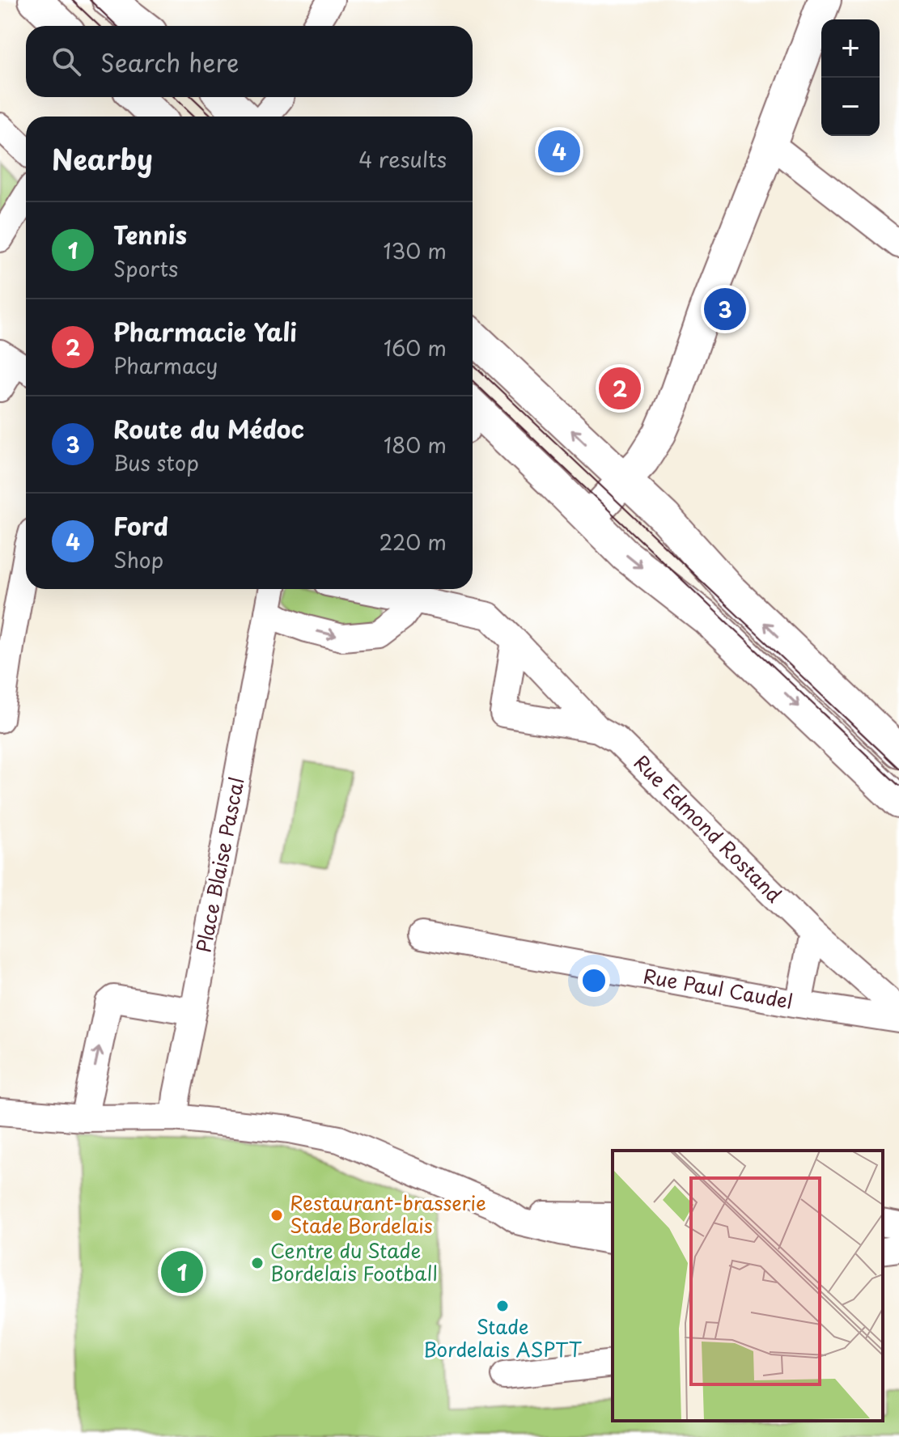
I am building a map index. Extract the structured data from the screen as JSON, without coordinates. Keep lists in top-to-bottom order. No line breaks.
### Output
{"streets":{"street":["Rue Edmond Rostand","Place Blaise Pascal","Rue Paul Caudel"]},"places":["Restaurant-brasserie Stade Bordelais","Centre du Stade Bordelais Football","Stade Bordelais ASPTT"],"page":{"map_buttons":["+","−"],"search":"Search here","heading":["Nearby","4 results"],"pins":["4","3","2","1"],"list":[{"mark":"1","name":"Tennis","note":"Sports","value":"130 m"},{"mark":"2","name":"Pharmacie Yali","note":"Pharmacy","value":"160 m"},{"mark":"3","name":"Route du Médoc","note":"Bus stop","value":"180 m"},{"mark":"4","name":"Ford","note":"Shop","value":"220 m"}]}}
